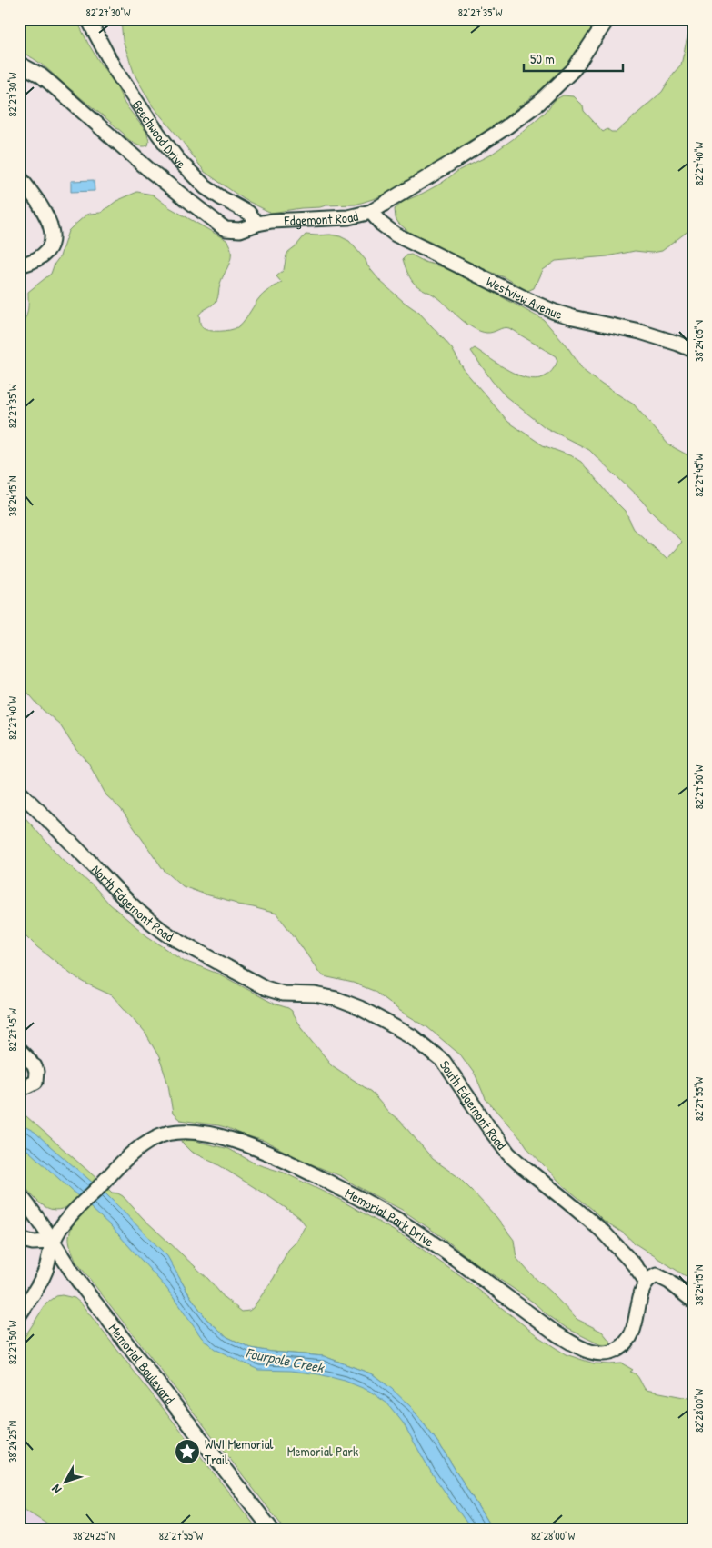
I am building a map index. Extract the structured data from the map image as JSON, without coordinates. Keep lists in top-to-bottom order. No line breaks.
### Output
{"streets":{"street":["Beechwood Drive","Edgemont Road","Westview Avenue","North Edgemont Road","South Edgemont Road","Memorial Park Drive","Memorial Boulevard"]},"crossings":[["Beechwood Drive","Edgemont Road"],["Edgemont Road","Westview Avenue"],["North Edgemont Road","South Edgemont Road"],["South Edgemont Road","Memorial Park Drive"],["Memorial Park Drive","Memorial Boulevard"]],"water":["Fourpole Creek"],"parks":["Memorial Park"],"places":{"place":["WWI Memorial Trail"]},"scale_bar":"50 m","north":"bottom left","coordinates":["82°27'30\"W","82°27'35\"W","82°27'40\"W","38°24'05\"N","82°27'45\"W","38°24'15\"N","82°27'50\"W","82°27'55\"W","82°28'00\"W","38°24'25\"N"]}
